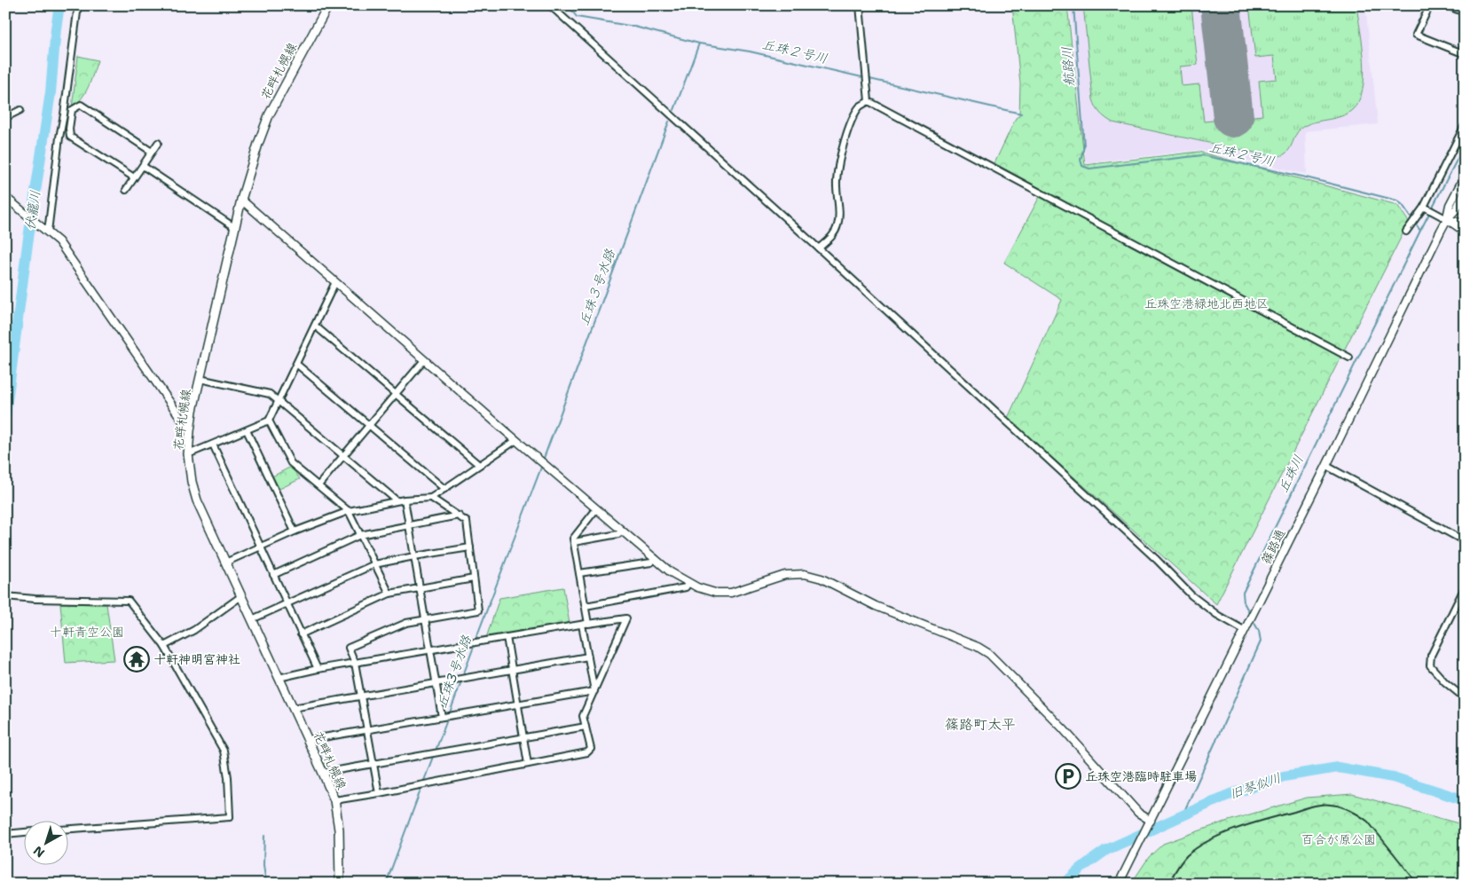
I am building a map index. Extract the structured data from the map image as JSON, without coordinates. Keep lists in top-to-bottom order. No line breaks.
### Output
{"streets":{"main road":["花畔札幌線"],"street":["篠路通"]},"districts":["篠路町太平"],"water":["丘珠２号川","航路川","伏籠川","丘珠３号水路","丘珠川","丘珠3号水路","旧琴似川"],"parks":["丘珠空港緑地北西地区","十軒青空公園","百合が原公園"],"places":{"temple":["十軒神明宮神社"],"parking":["丘珠空港臨時駐車場"]},"north":"bottom left"}
